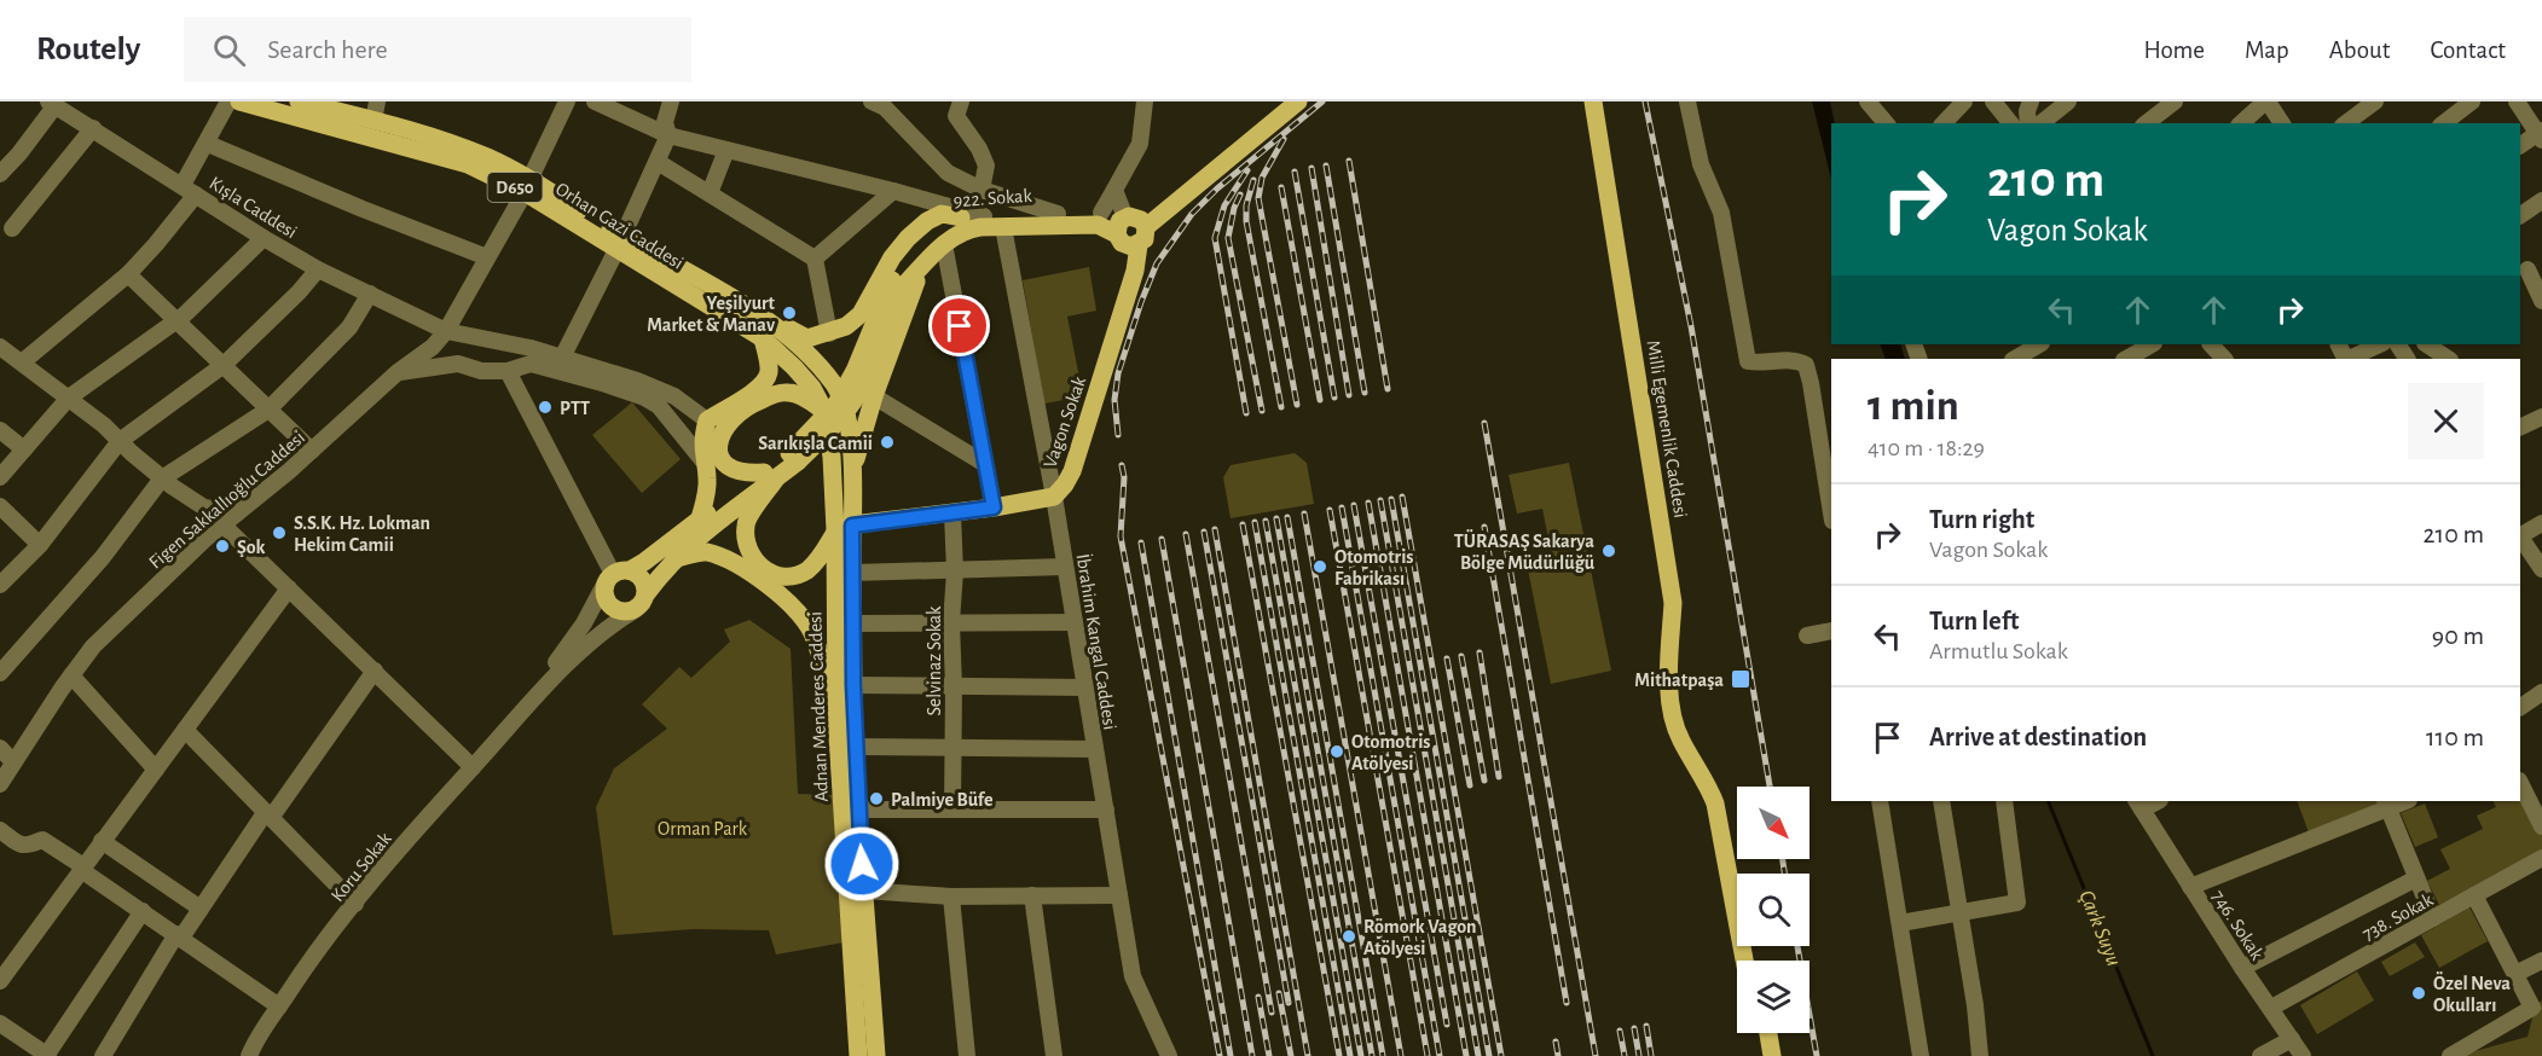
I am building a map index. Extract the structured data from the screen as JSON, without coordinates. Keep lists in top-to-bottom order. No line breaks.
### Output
{"streets":{"main road":["D650","922. Sokak","Orhan Gazi Caddesi","Vagon Sokak","Milli Egemenlik Caddesi","Adnan Menderes Caddesi"],"street":["Kışla Caddesi","Figen Sakkallıoğlu Caddesi","İbrahim Kangal Caddesi","Selvinaz Sokak","Koru Sokak","738. Sokak","746. Sokak"]},"crossings":[["922. Sokak","Vagon Sokak"],["Kışla Caddesi","Figen Sakkallıoğlu Caddesi"],["Orhan Gazi Caddesi","Vagon Sokak"],["Orhan Gazi Caddesi","Figen Sakkallıoğlu Caddesi"],["Orhan Gazi Caddesi","Adnan Menderes Caddesi"],["Vagon Sokak","İbrahim Kangal Caddesi"],["Vagon Sokak","Selvinaz Sokak"],["Vagon Sokak","Adnan Menderes Caddesi"],["738. Sokak","746. Sokak"]],"water":["Çark Suyu"],"parks":["Orman Park"],"places":{"other":["Yeşilyurt Market & Manav","PTT","Sarıkışla Camii","S.S.K. Hz. Lokman Hekim Camii","Şok","TÜRASAŞ Sakarya Bölge Müdürlüğü","Otomotris Fabrikası","Otomotris Atölyesi","Palmiye Büfe","Römork Vagon Atölyesi","Özel Neva Okulları"],"transit":["Mithatpaşa"]},"north":"bottom right","page":{"header":"Routely","search":"Search here","nav":["Home","Map","About","Contact"],"turn":["210 m","Vagon Sokak"],"heading":["1 min","410 m · 18:29"],"list":[{"name":"Turn right","note":"Vagon Sokak","value":"210 m"},{"name":"Turn left","note":"Armutlu Sokak","value":"90 m"},{"name":"Arrive at destination","value":"110 m"}]}}
